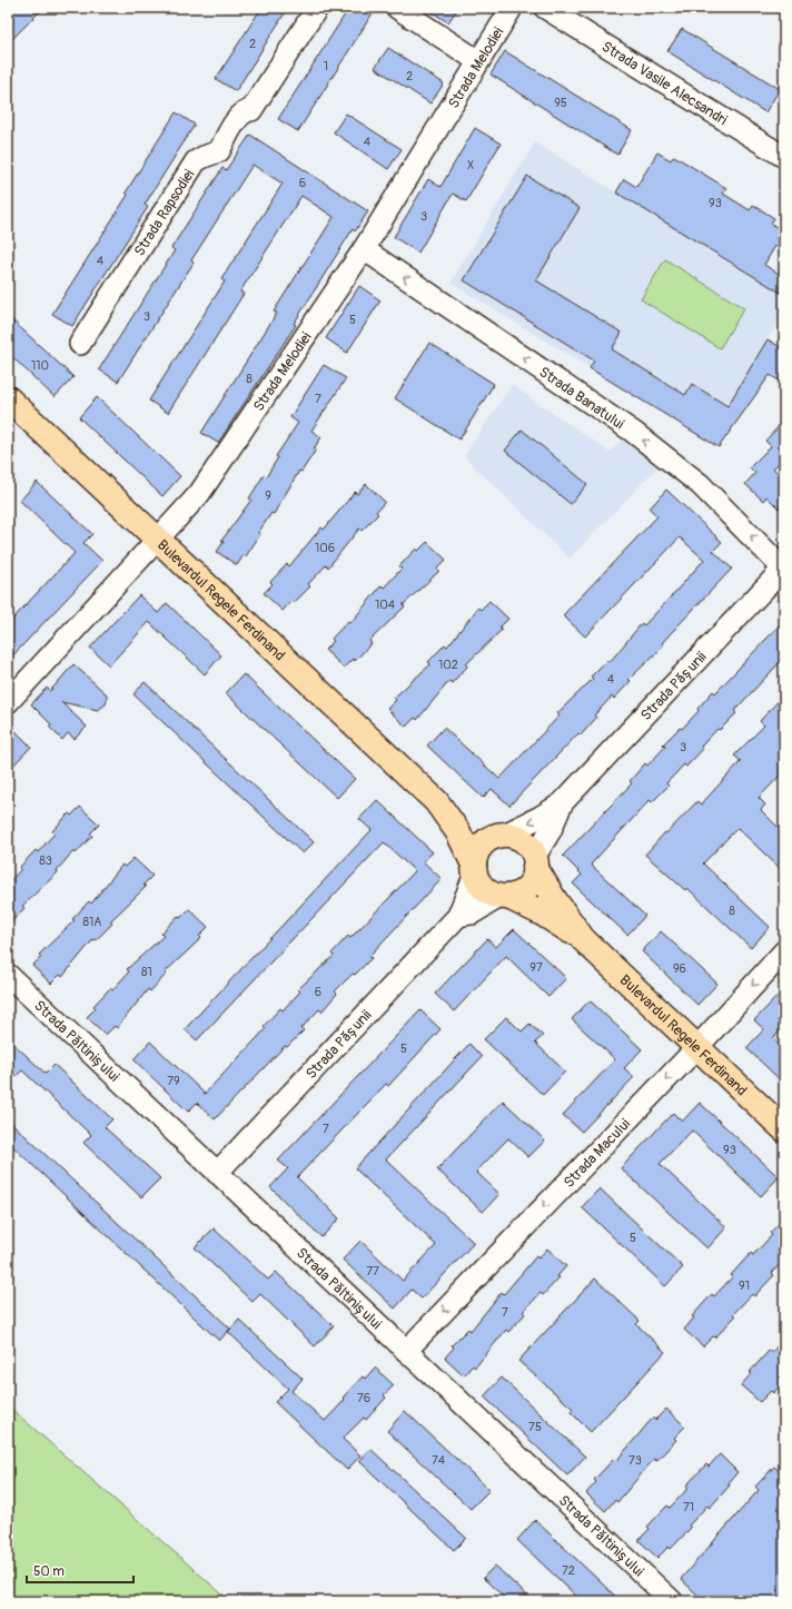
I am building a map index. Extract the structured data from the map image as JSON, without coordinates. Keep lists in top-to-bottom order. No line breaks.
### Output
{"streets":{"main road":["Bulevardul Regele Ferdinand"],"street":["Strada Melodiei","Strada Vasile Alecsandri","Strada Rapsodiei","Strada Banatului","Strada Pășunii","Strada Păltinișului","Strada Macului"]},"crossings":[["Strada Melodiei","Strada Banatului"],["Strada Melodiei","Bulevardul Regele Ferdinand"],["Strada Banatului","Strada Pășunii"],["Bulevardul Regele Ferdinand","Strada Pășunii"],["Bulevardul Regele Ferdinand","Strada Macului"],["Strada Pășunii","Strada Păltinișului"],["Strada Păltinișului","Strada Macului"]],"one_way":["Strada Banatului","Strada Macului"],"house_numbers":["2","1","2","95","4","X","6","93","3","4","3","5","110","8","7","9","106","104","102","4","3","83","8","81A","97","96","81","6","5","79","7","93","5","77","91","7","76","75","74","73","71","72"],"scale_bar":"50 m"}
